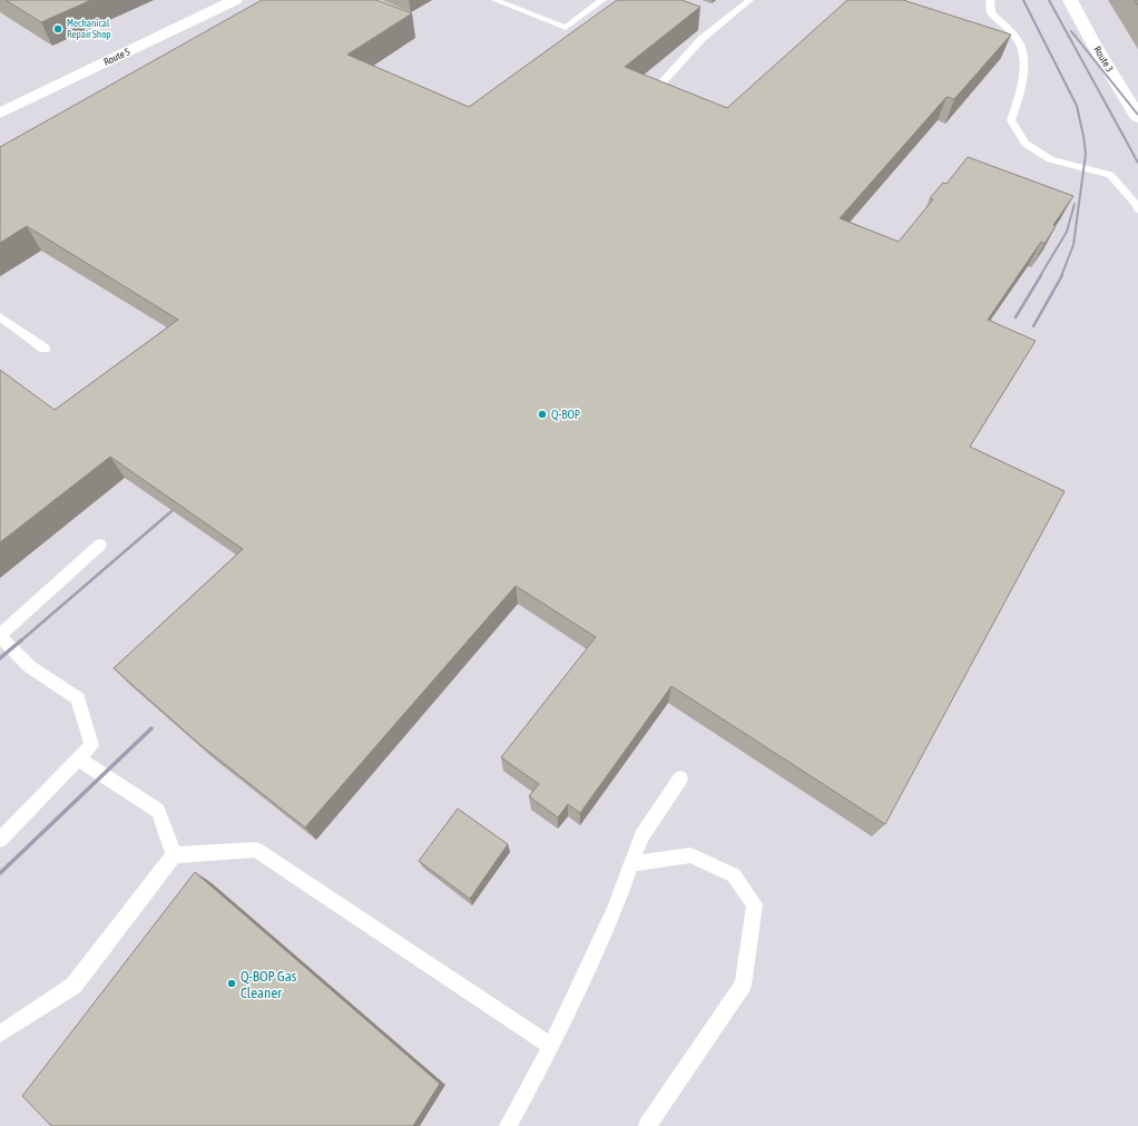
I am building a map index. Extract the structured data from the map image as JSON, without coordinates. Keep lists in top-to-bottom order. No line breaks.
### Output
{"streets":{"street":["Route 5","Route 3"]},"places":["Mechanical Repair Shop","Q-BOP","Q-BOP Gas Cleaner"]}
